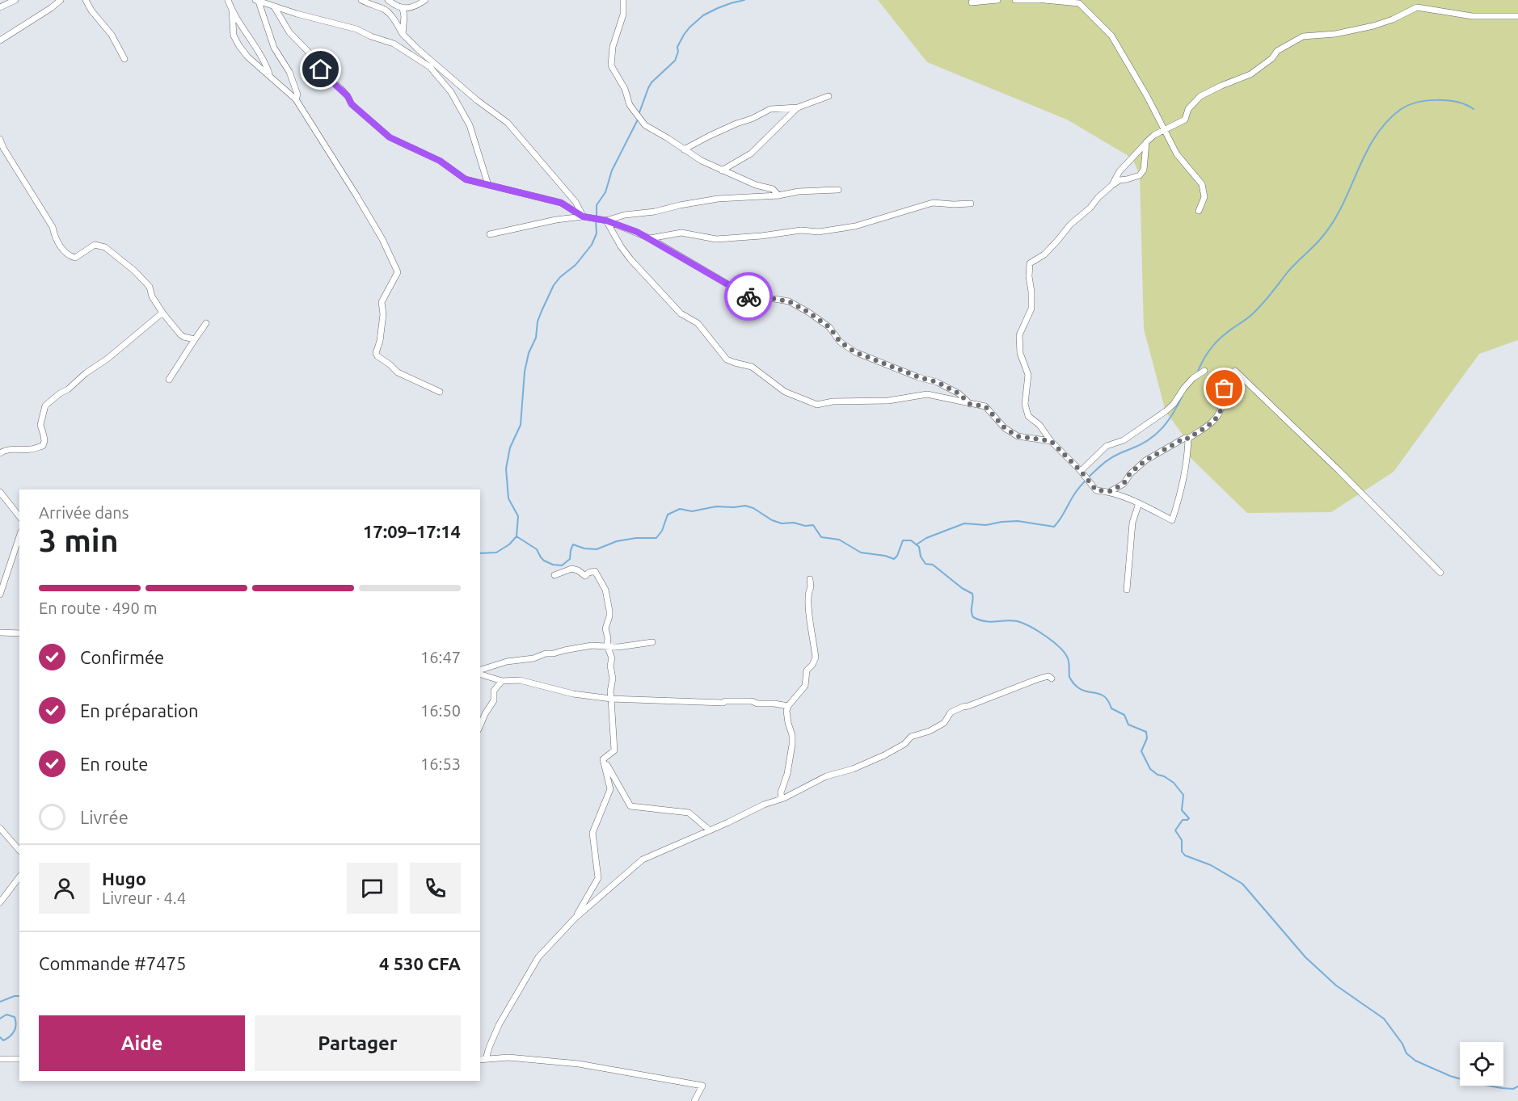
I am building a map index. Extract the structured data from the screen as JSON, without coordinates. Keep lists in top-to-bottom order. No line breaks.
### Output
{"page":{"heading":["3 min","Arrivée dans","17:09–17:14"],"panel":["Hugo","Livreur · 4.4","Commande #7475","4 530 CFA"],"bar":"En route · 490 m","list":[["Confirmée","16:47"],["En préparation","16:50"],["En route","16:53"],"Livrée"],"buttons":["Aide","Partager"]}}
